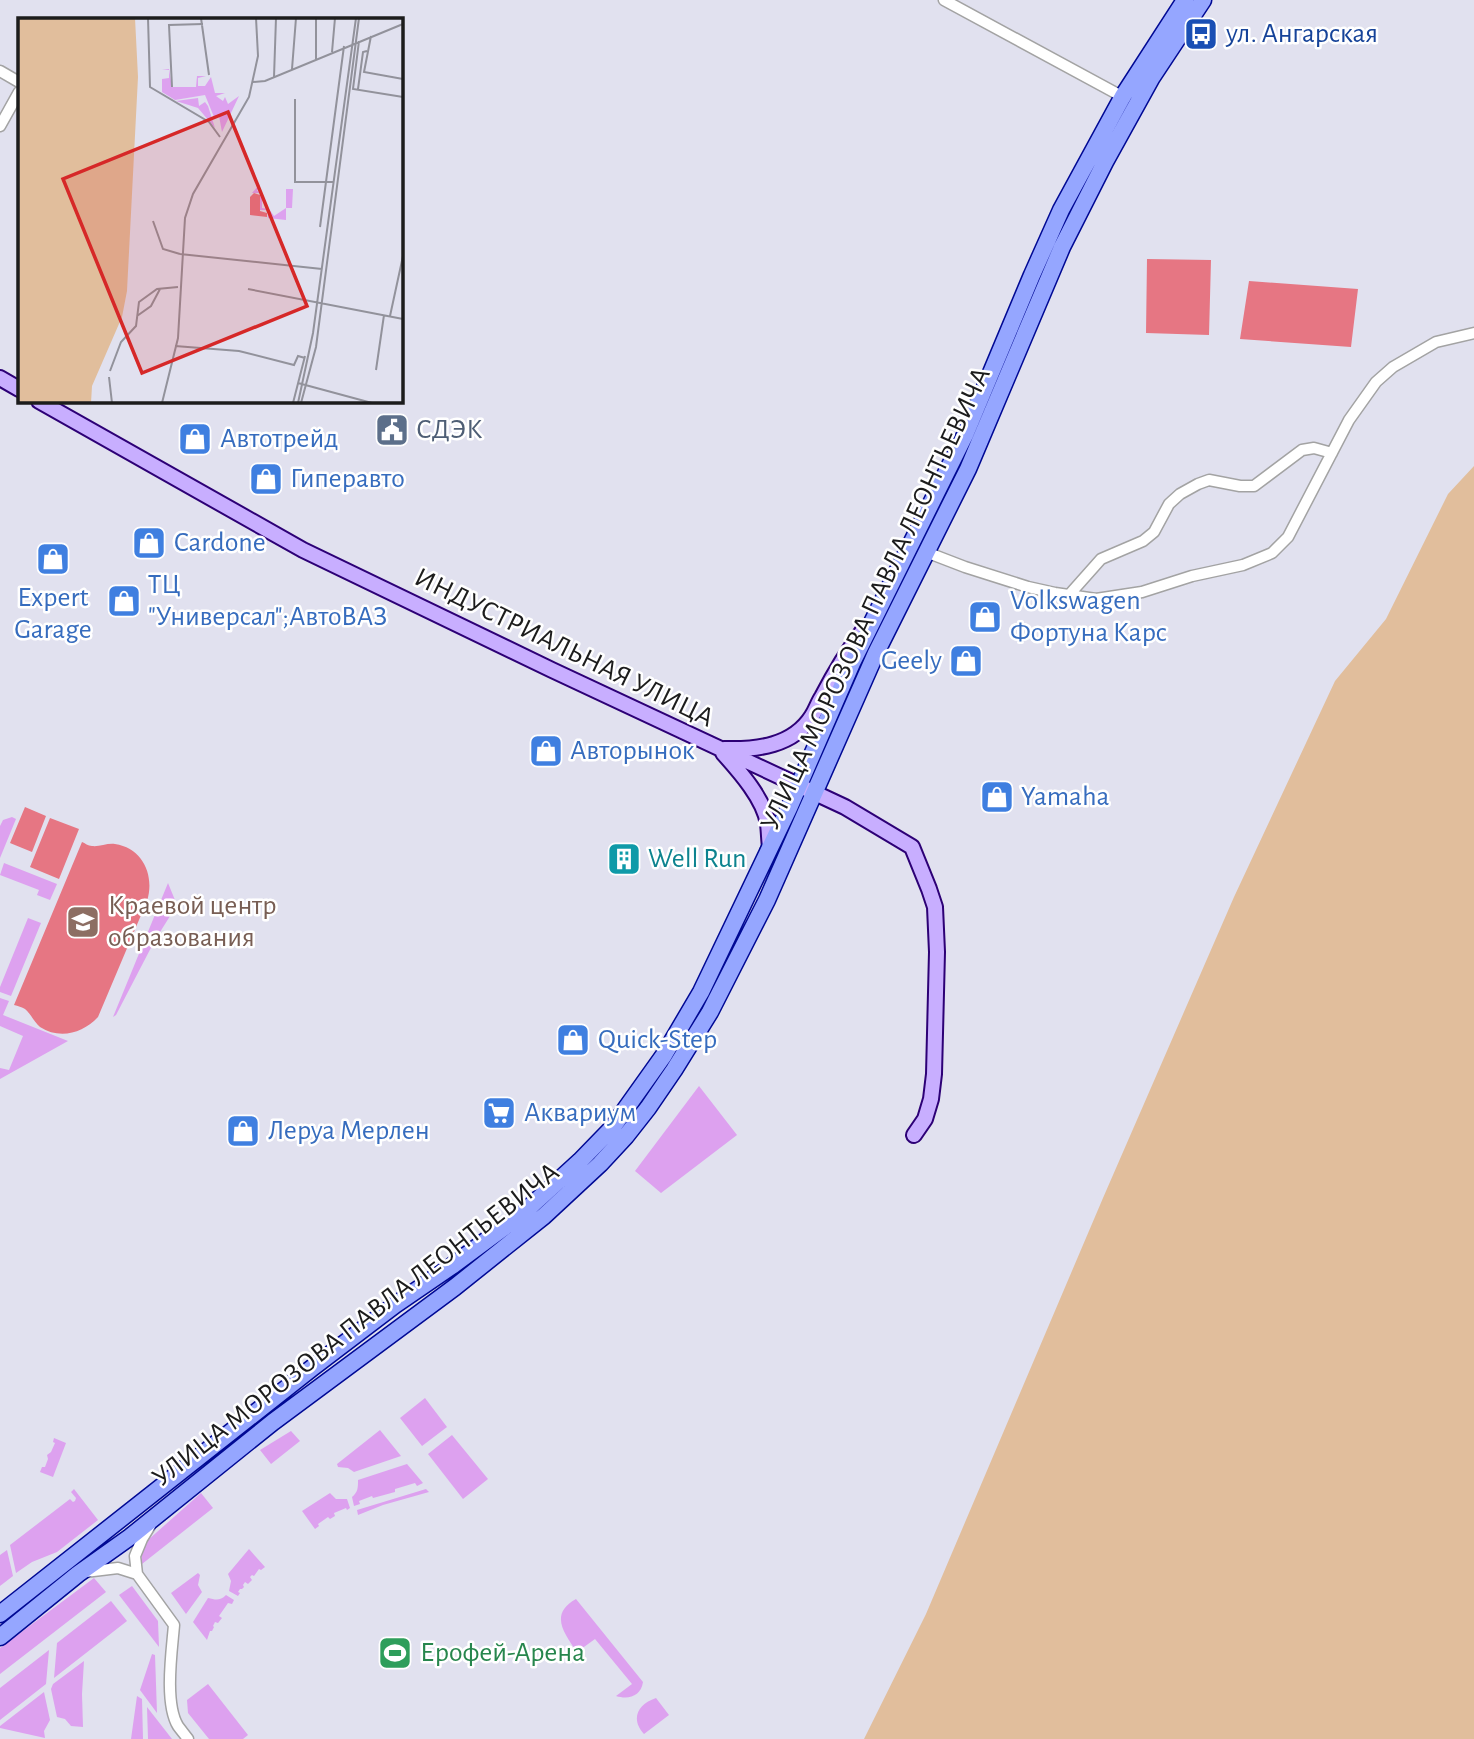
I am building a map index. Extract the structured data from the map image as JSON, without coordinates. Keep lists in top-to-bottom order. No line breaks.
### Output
{"streets":{"main road":["УЛИЦА МОРОЗОВА ПАВЛА ЛЕОНТЬЕВИЧА","ИНДУСТРИАЛЬНАЯ УЛИЦА"]},"crossings":[["УЛИЦА МОРОЗОВА ПАВЛА ЛЕОНТЬЕВИЧА","ИНДУСТРИАЛЬНАЯ УЛИЦА"]],"places":{"bus stop":["ул. Ангарская"],"public building":["СДЭК"],"shop":["Автотрейд","Гиперавто","Cardone","Expert Garage","ТЦ \"Универсал\";АвтоВАЗ","Volkswagen Фортуна Карс","Geely","Авторынок","Yamaha","Quick-Step","Леруа Мерлен"],"building":["Well Run"],"school or university":["Краевой центр образования"],"supermarket":["Аквариум"],"sports":["Ерофей-Арена"]}}
